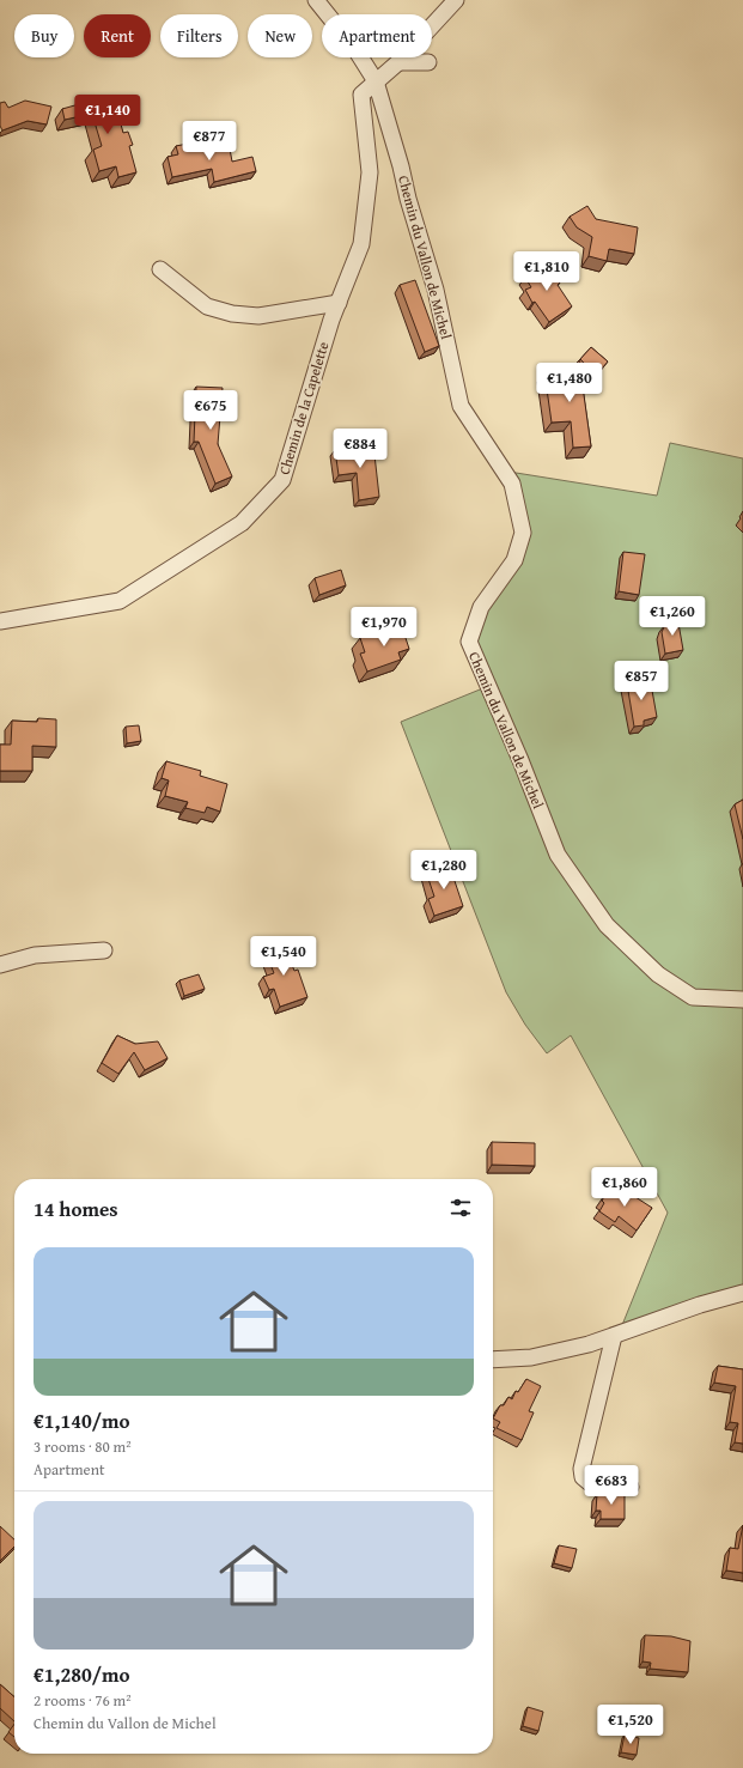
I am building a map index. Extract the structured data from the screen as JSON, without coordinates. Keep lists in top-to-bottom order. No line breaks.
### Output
{"streets":{"street":["Chemin du Vallon de Michel","Chemin de la Capelette"]},"crossings":[["Chemin du Vallon de Michel","Chemin de la Capelette"]],"page":{"chip":["Buy","Rent","Filters","New","Apartment"],"price":["€1,140","€877","€1,810","€1,480","€675","€884","€1,260","€1,970","€857","€1,280","€1,540","€1,860","€683","€1,520"],"heading":"14 homes","list":[{"name":"€1,140/mo","note":"3 rooms · 80 m² · Apartment"},{"name":"€1,280/mo","note":"2 rooms · 76 m² · Chemin du Vallon de Michel"}]}}
